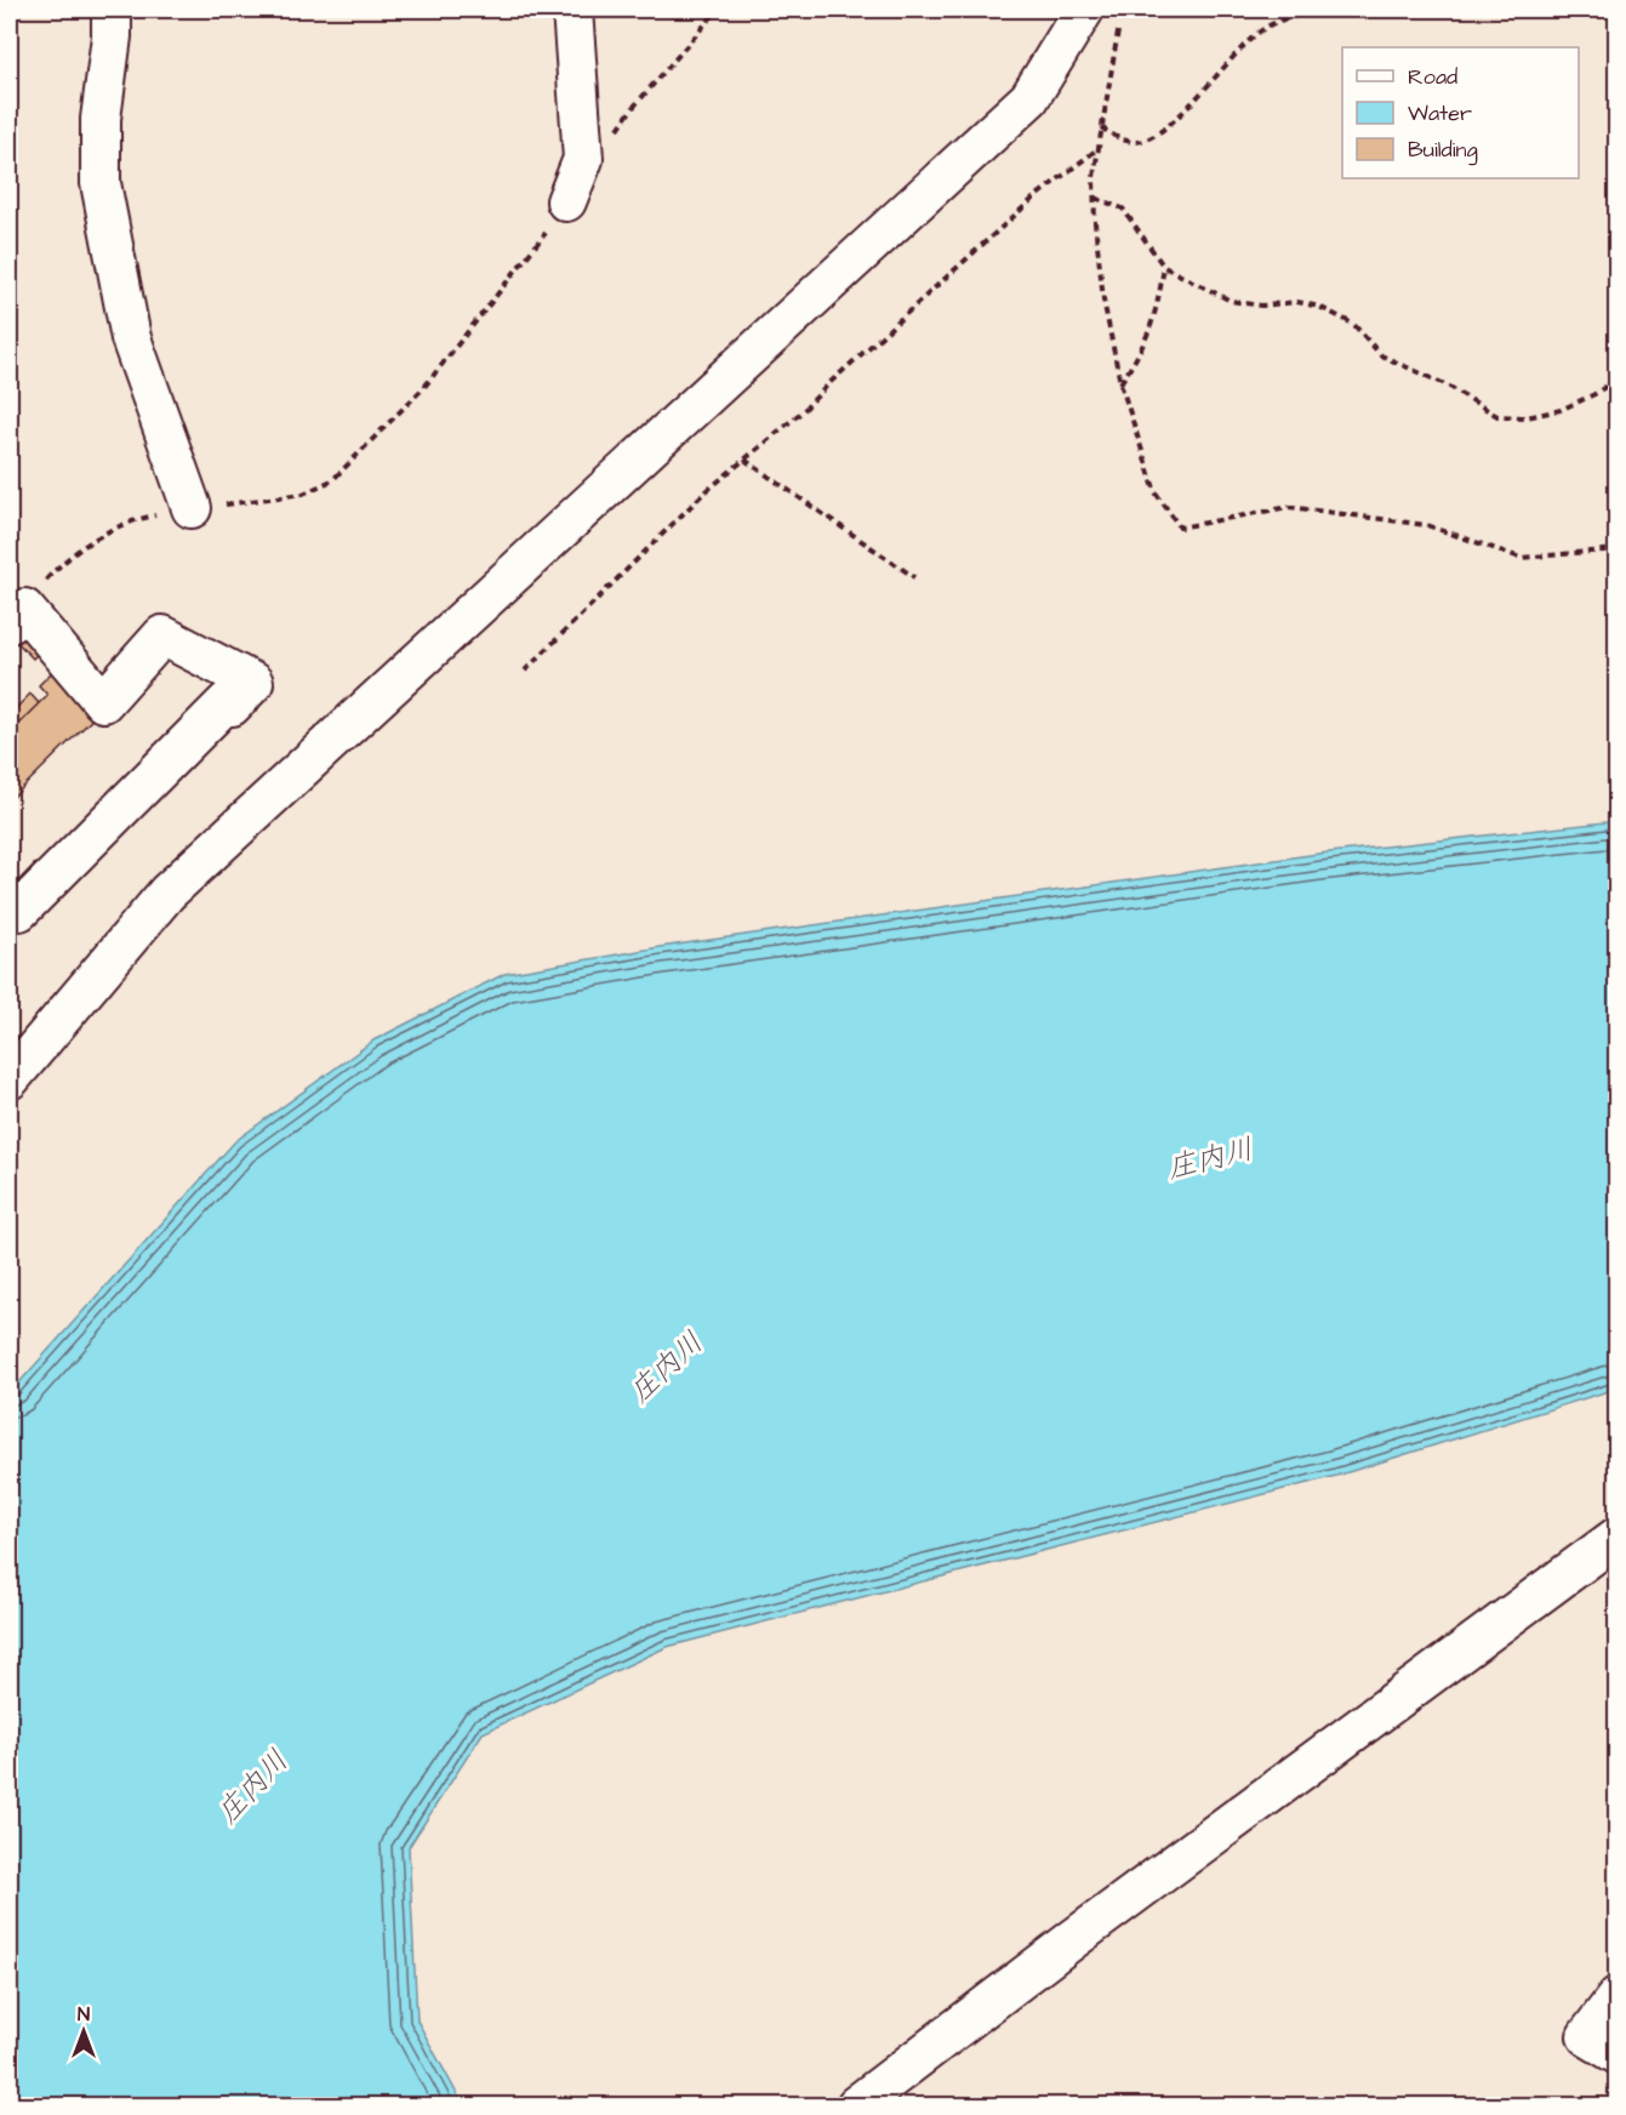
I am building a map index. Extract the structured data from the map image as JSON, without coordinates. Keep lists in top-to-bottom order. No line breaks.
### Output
{"water":["庄内川"],"legend":["Road","Water","Building"],"north":"top"}
